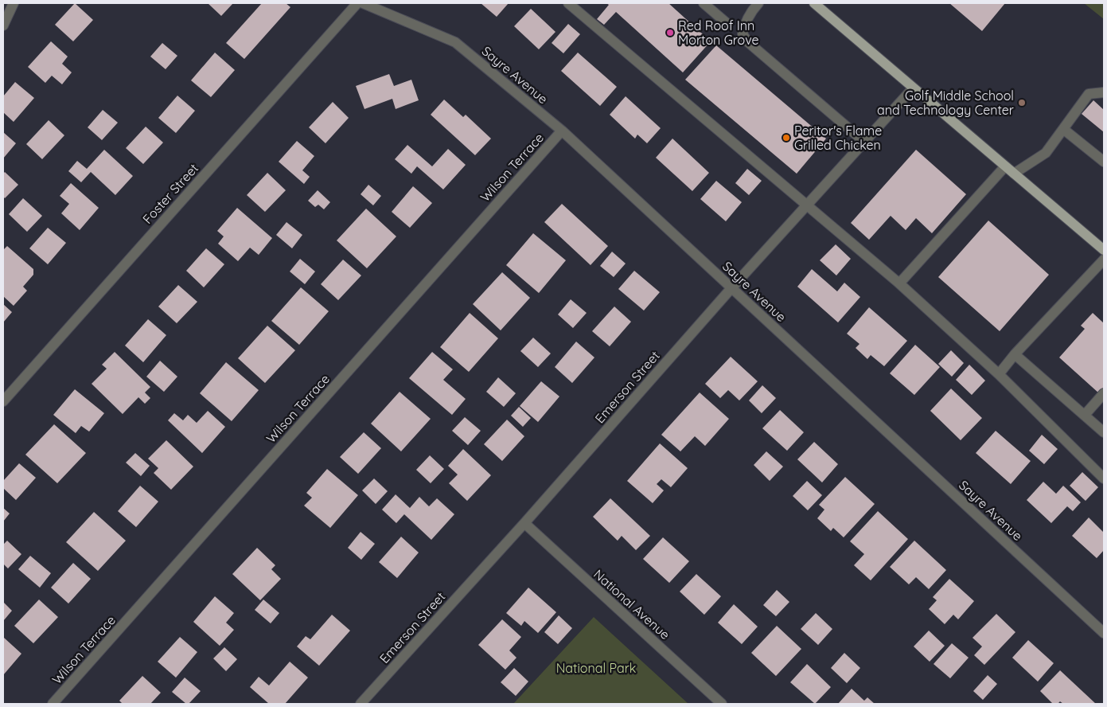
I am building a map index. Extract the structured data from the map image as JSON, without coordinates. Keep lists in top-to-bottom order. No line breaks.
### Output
{"streets":{"street":["Sayre Avenue","Wilson Terrace","Foster Street","Emerson Street","National Avenue"]},"crossings":[["Sayre Avenue","Wilson Terrace"],["Sayre Avenue","Emerson Street"],["Emerson Street","National Avenue"]],"parks":["National Park"],"places":["Red Roof Inn Morton Grove","Golf Middle School and Technology Center","Peritor's Flame Grilled Chicken"]}
